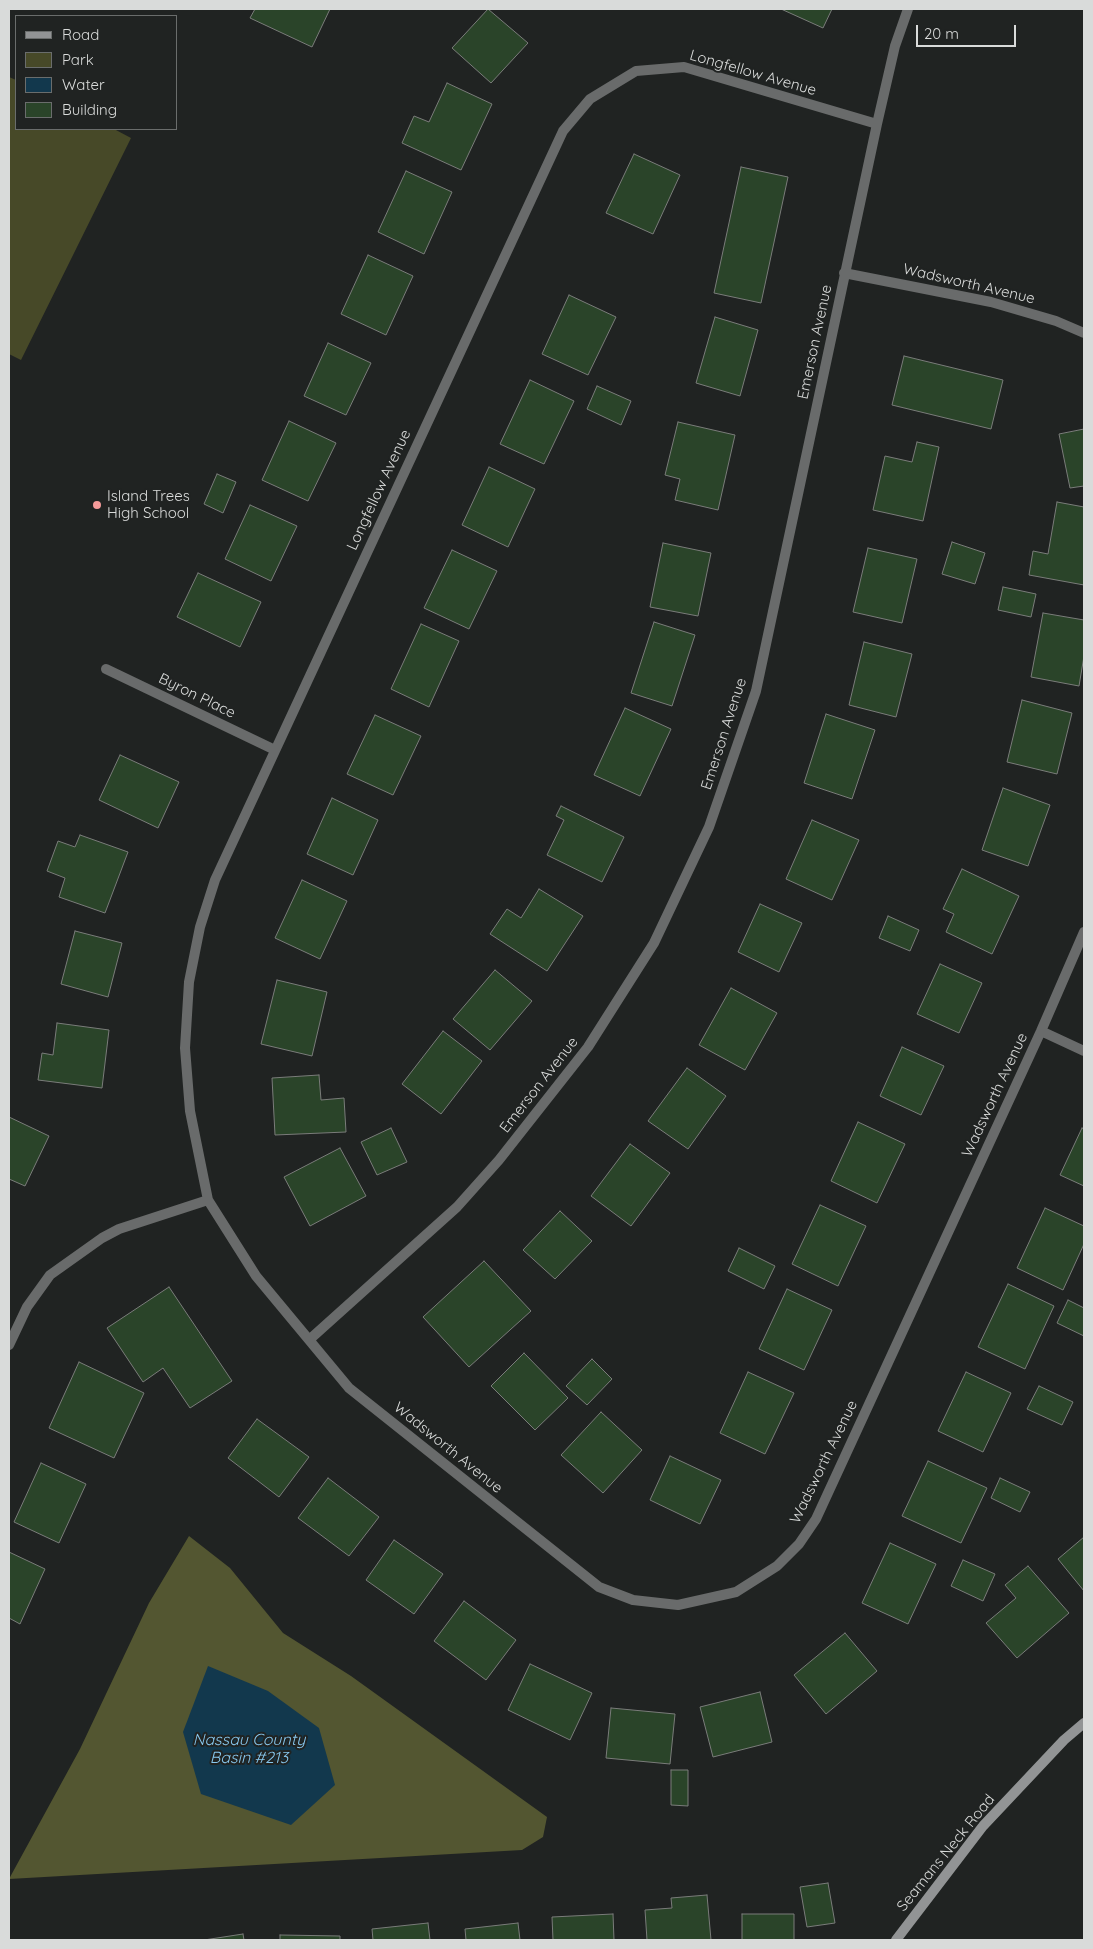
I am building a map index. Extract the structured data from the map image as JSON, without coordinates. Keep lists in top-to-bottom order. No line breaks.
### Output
{"streets":{"main road":["Seamans Neck Road"],"street":["Longfellow Avenue","Wadsworth Avenue","Emerson Avenue","Byron Place"]},"crossings":[["Longfellow Avenue","Wadsworth Avenue"],["Longfellow Avenue","Emerson Avenue"],["Longfellow Avenue","Byron Place"],["Wadsworth Avenue","Emerson Avenue"]],"water":["Nassau County Basin #213"],"places":["Island Trees High School"],"legend":["Road","Park","Water","Building"],"scale_bar":"20 m"}
